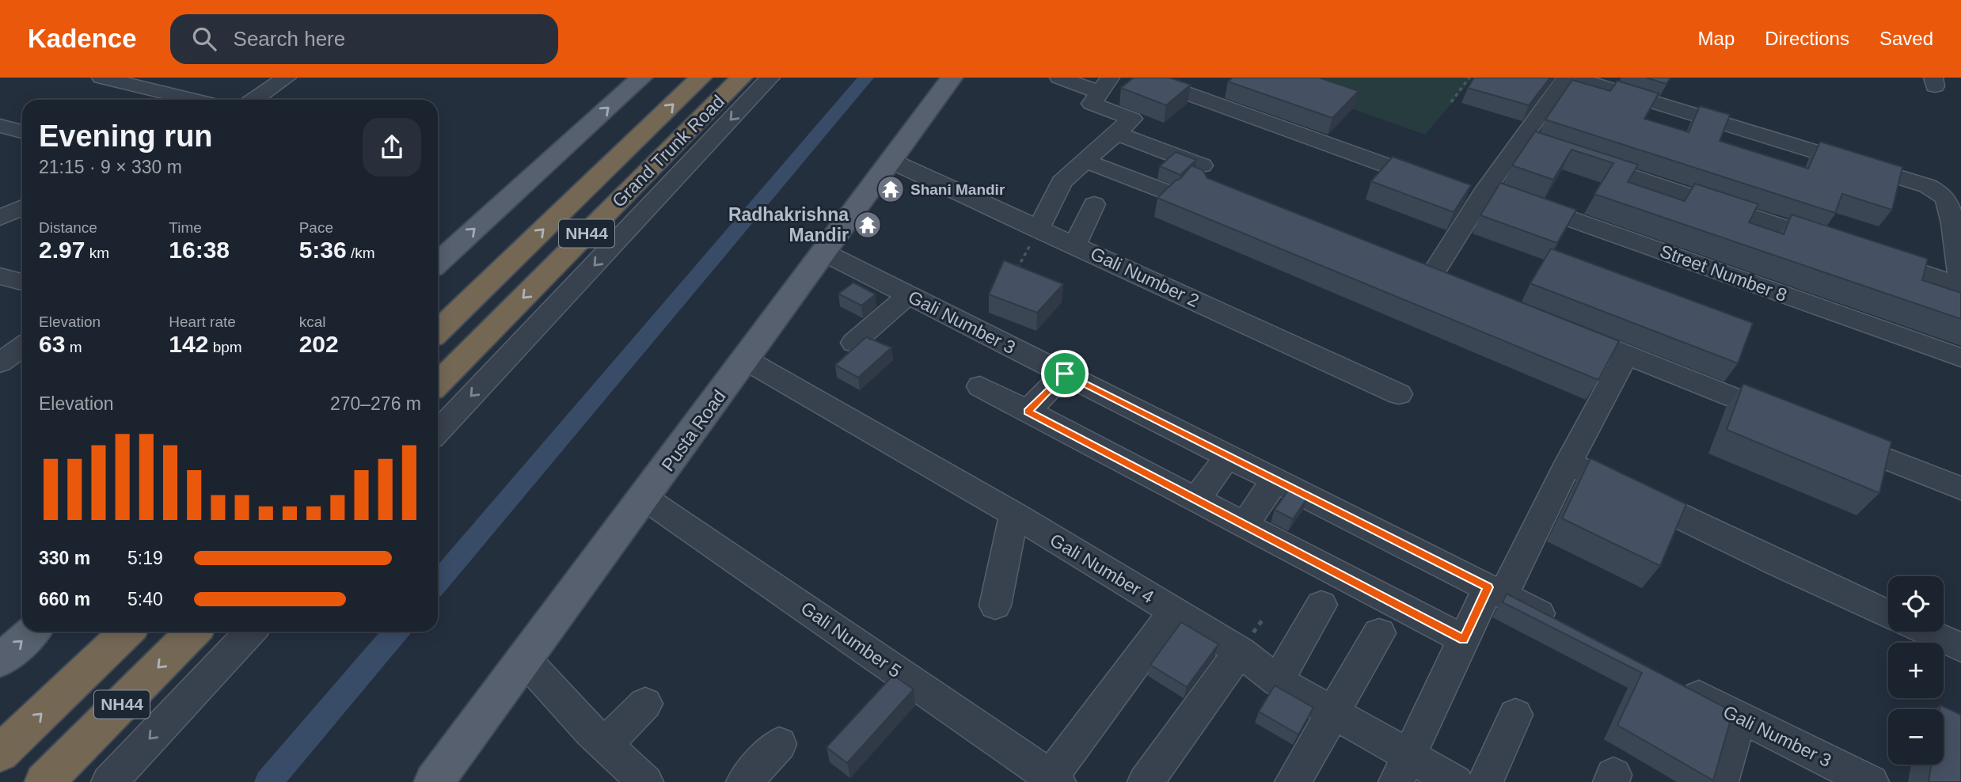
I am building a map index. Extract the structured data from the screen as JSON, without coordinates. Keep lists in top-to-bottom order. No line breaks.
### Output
{"streets":{"highway":["Grand Trunk Road","NH44"],"main road":["Pusta Road"],"street":["Street Number 8","Gali Number 2","Gali Number 3","Gali Number 4","Gali Number 5"]},"crossings":[["Gali Number 2","Pusta Road"],["Gali Number 3","Pusta Road"],["Pusta Road","Gali Number 4"],["Pusta Road","Gali Number 5"]],"places":{"temple":["Shani Mandir","Radhakrishna Mandir"]},"page":{"header":"Kadence","search":"Search here","nav":["Map","Directions","Saved"],"heading":["Evening run","21:15 · 9 × 330 m"],"stats":[["Distance","2.97 km"],["Time","16:38"],["Pace","5:36 /km"],["Elevation","63 m"],["Heart rate","142 bpm"],["kcal","202"]],"chart":["Elevation","270–276 m"],"list":[{"name":"330 m","note":"5:19"},{"name":"660 m","note":"5:40"}],"map_buttons":["+","−"]}}
